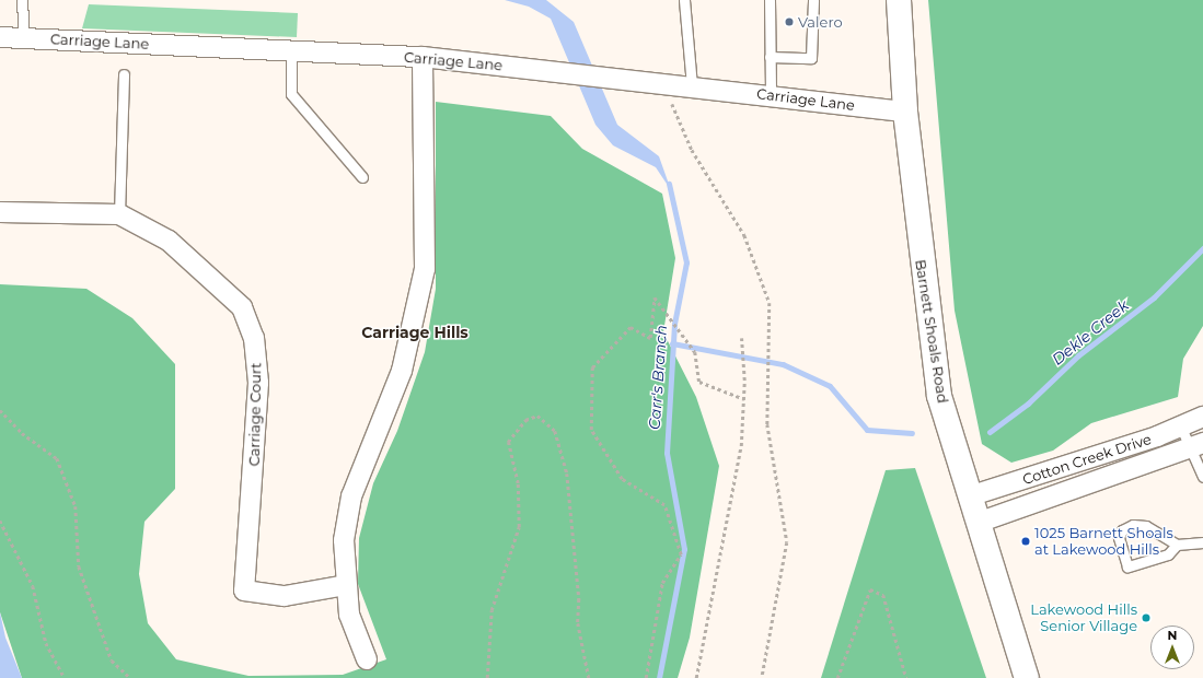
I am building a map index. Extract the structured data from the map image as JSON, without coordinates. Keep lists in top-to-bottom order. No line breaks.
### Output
{"streets":{"main road":["Barnett Shoals Road"],"street":["Carriage Lane","Carriage Court","Cotton Creek Drive"]},"crossings":[["Carriage Lane","Barnett Shoals Road"],["Barnett Shoals Road","Cotton Creek Drive"]],"districts":["Carriage Hills"],"water":["Dekle Creek","Carr's Branch"],"places":["Valero","1025 Barnett Shoals at Lakewood Hills","Lakewood Hills Senior Village"],"north":"top"}
